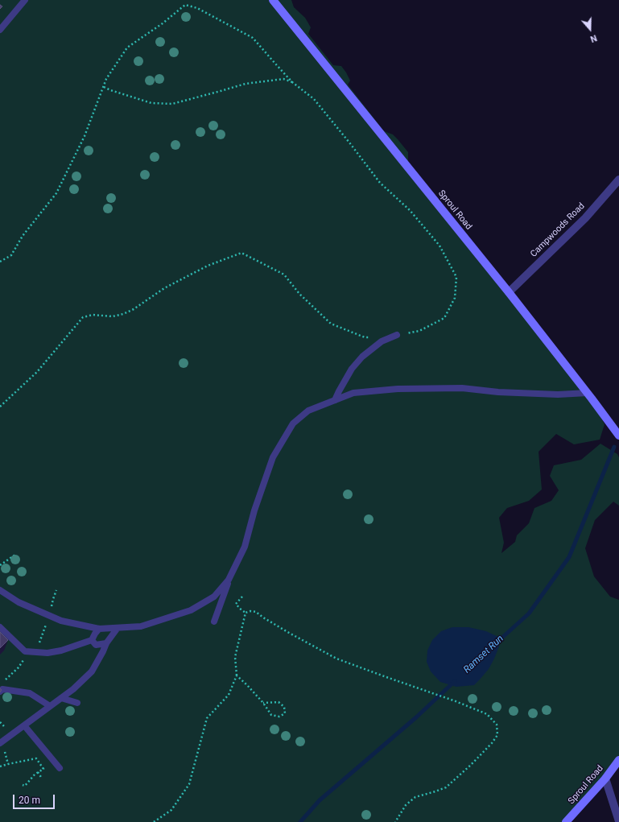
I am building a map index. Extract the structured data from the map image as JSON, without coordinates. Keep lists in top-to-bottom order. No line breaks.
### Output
{"streets":{"main road":["Sproul Road"],"street":["Campwoods Road"]},"crossings":[["Sproul Road","Campwoods Road"]],"water":["Ramset Run"],"scale_bar":"20 m","north":"bottom"}
